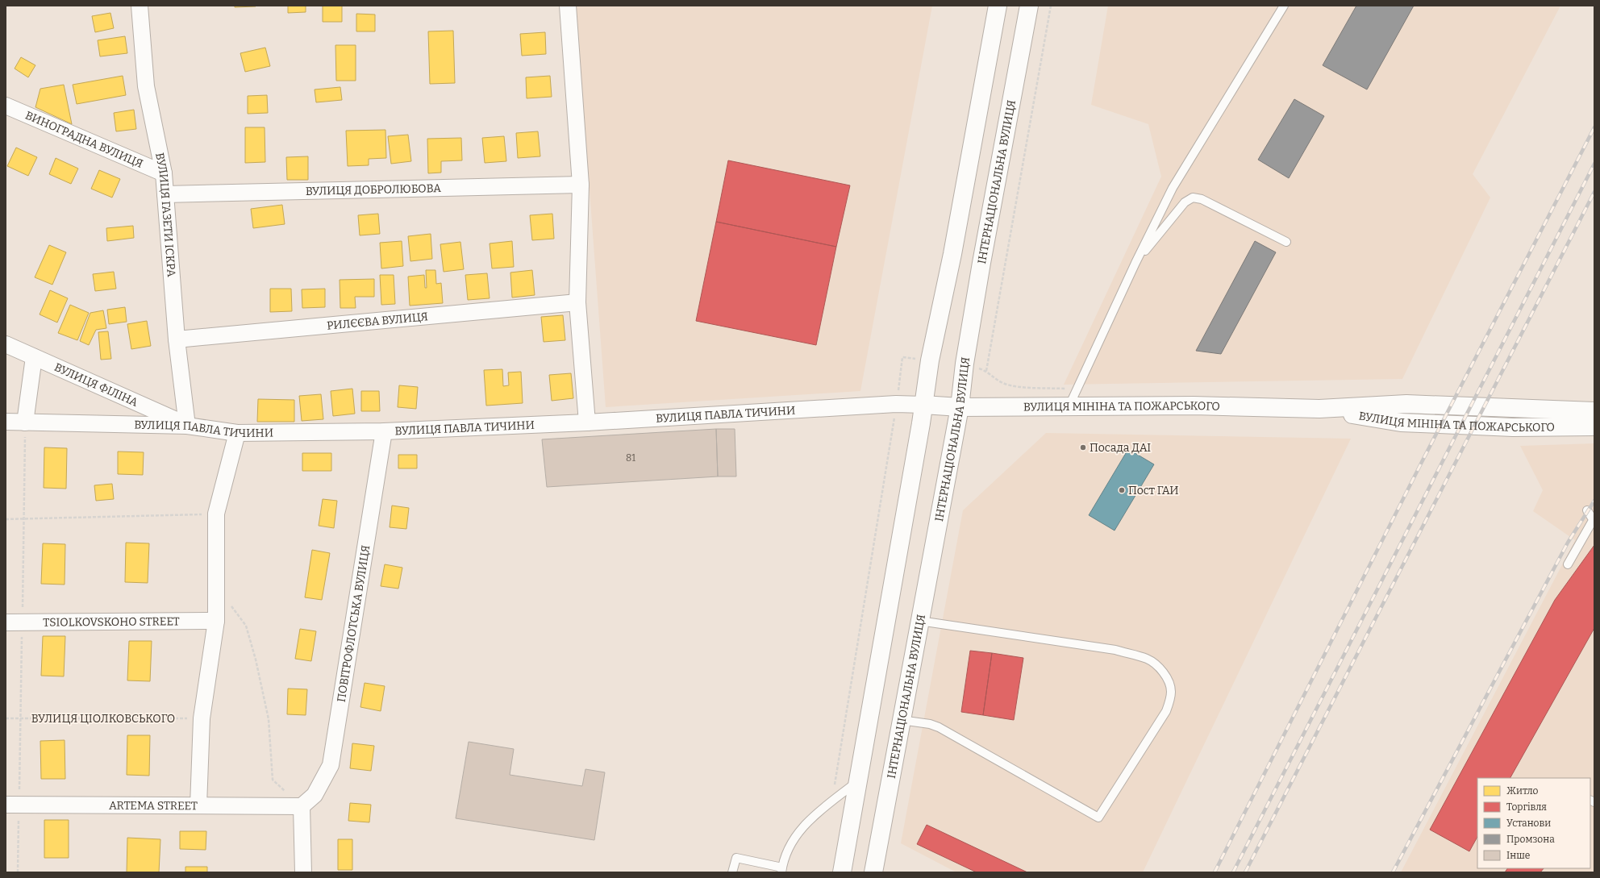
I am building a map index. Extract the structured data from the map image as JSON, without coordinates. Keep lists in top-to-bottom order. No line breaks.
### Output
{"streets":{"main road":["ІНТЕРНАЦІОНАЛЬНА ВУЛИЦЯ","ВУЛИЦЯ МІНІНА ТА ПОЖАРСЬКОГО"],"street":["ВИНОГРАДНА ВУЛИЦЯ","ВУЛИЦЯ ДОБРОЛЮБОВА","ВУЛИЦЯ ГАЗЕТИ ІСКРА","РИЛЄЄВА ВУЛИЦЯ","ВУЛИЦЯ ФІЛІНА","ВУЛИЦЯ ПАВЛА ТИЧИНИ","TSIOLKOVSKOHO STREET","ПОВІТРОФЛОТСЬКА ВУЛИЦЯ","ARTEMA STREET"],"path":["ВУЛИЦЯ ЦІОЛКОВСЬКОГО"]},"crossings":[["ВИНОГРАДНА ВУЛИЦЯ","ВУЛИЦЯ ГАЗЕТИ ІСКРА"],["ІНТЕРНАЦІОНАЛЬНА ВУЛИЦЯ","ВУЛИЦЯ МІНІНА ТА ПОЖАРСЬКОГО"],["ВУЛИЦЯ ДОБРОЛЮБОВА","ВУЛИЦЯ ГАЗЕТИ ІСКРА"],["ВУЛИЦЯ ГАЗЕТИ ІСКРА","РИЛЄЄВА ВУЛИЦЯ"],["ВУЛИЦЯ ГАЗЕТИ ІСКРА","ВУЛИЦЯ ФІЛІНА"],["ВУЛИЦЯ ГАЗЕТИ ІСКРА","ВУЛИЦЯ ПАВЛА ТИЧИНИ"],["ВУЛИЦЯ ФІЛІНА","ВУЛИЦЯ ПАВЛА ТИЧИНИ"],["ВУЛИЦЯ МІНІНА ТА ПОЖАРСЬКОГО","ВУЛИЦЯ ПАВЛА ТИЧИНИ"],["ВУЛИЦЯ ПАВЛА ТИЧИНИ","ПОВІТРОФЛОТСЬКА ВУЛИЦЯ"],["ПОВІТРОФЛОТСЬКА ВУЛИЦЯ","ARTEMA STREET"]],"places":["Посада ДАІ","Пост ГАИ"],"house_numbers":["81"],"legend":["Житло","Торгівля","Установи","Промзона","Інше"]}
